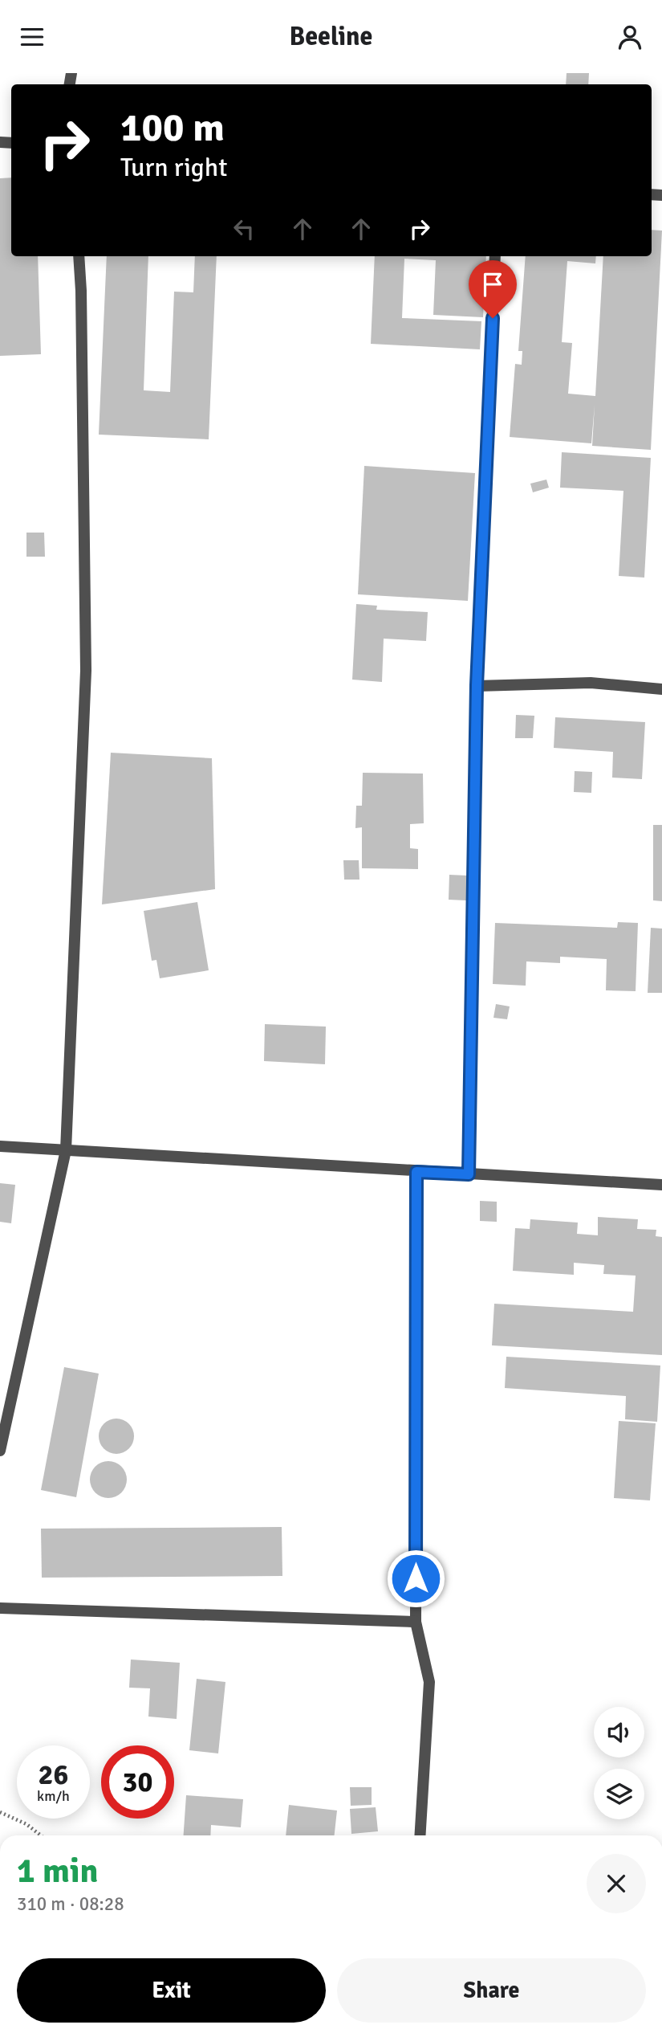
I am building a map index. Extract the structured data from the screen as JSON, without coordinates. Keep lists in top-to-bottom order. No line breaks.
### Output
{"page":{"header":"Beeline","turn":["100 m","Turn right"],"speed":"26 km/h","limit":"30","heading":["1 min","310 m · 08:28"],"buttons":["Exit","Share"]}}
